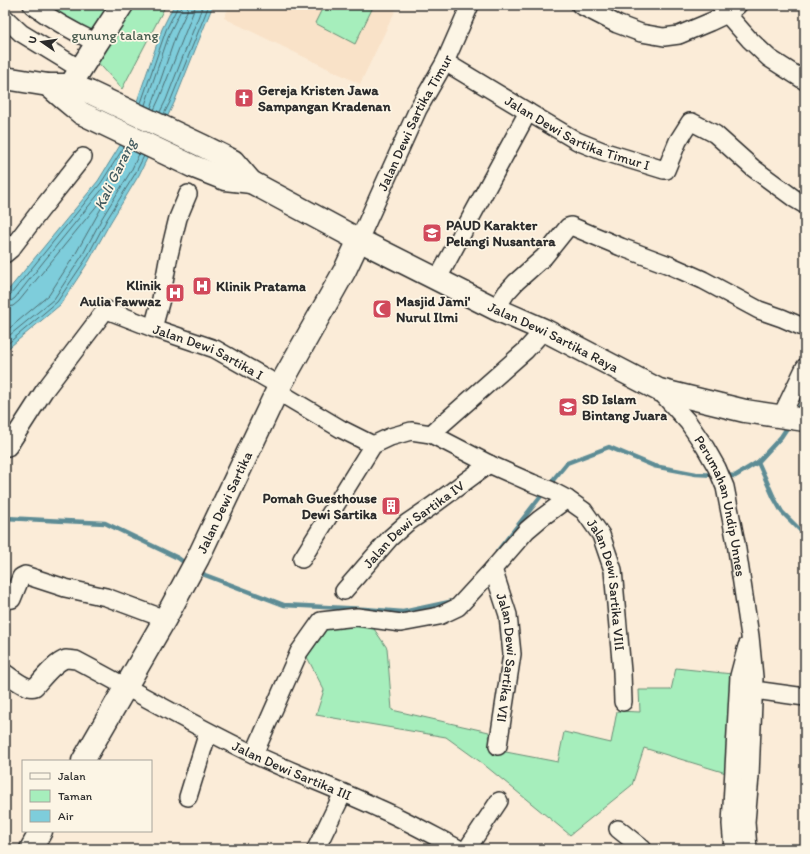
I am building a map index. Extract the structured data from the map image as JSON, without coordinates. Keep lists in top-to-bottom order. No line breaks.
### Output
{"streets":{"main road":["Jalan Dewi Sartika Raya","Jalan Dewi Sartika"],"street":["Jalan Dewi Sartika Timur","Jalan Dewi Sartika Timur I","Jalan Dewi Sartika I","Perumahan Undip Unnes","Jalan Dewi Sartika IV","Jalan Dewi Sartika VIII","Jalan Dewi Sartika VII","Jalan Dewi Sartika III"]},"crossings":[["Jalan Dewi Sartika Timur","Jalan Dewi Sartika Timur I"],["Jalan Dewi Sartika Timur","Jalan Dewi Sartika Raya"],["Jalan Dewi Sartika Timur","Jalan Dewi Sartika"],["Jalan Dewi Sartika Raya","Jalan Dewi Sartika"],["Jalan Dewi Sartika Raya","Perumahan Undip Unnes"],["Jalan Dewi Sartika I","Jalan Dewi Sartika"],["Jalan Dewi Sartika I","Jalan Dewi Sartika VIII"],["Jalan Dewi Sartika","Jalan Dewi Sartika III"],["Jalan Dewi Sartika IV","Jalan Dewi Sartika VIII"]],"water":["Kali Garang"],"parks":["gunung talang"],"places":{"church":["Gereja Kristen Jawa Sampangan Kradenan"],"school or university":["PAUD Karakter Pelangi Nusantara","SD Islam Bintang Juara"],"hospital":["Klinik Pratama","Klinik Aulia Fawwaz"],"mosque":["Masjid Jami' Nurul Ilmi"],"building":["Pomah Guesthouse Dewi Sartika"]},"legend":["Jalan","Taman","Air"],"north":"left"}
